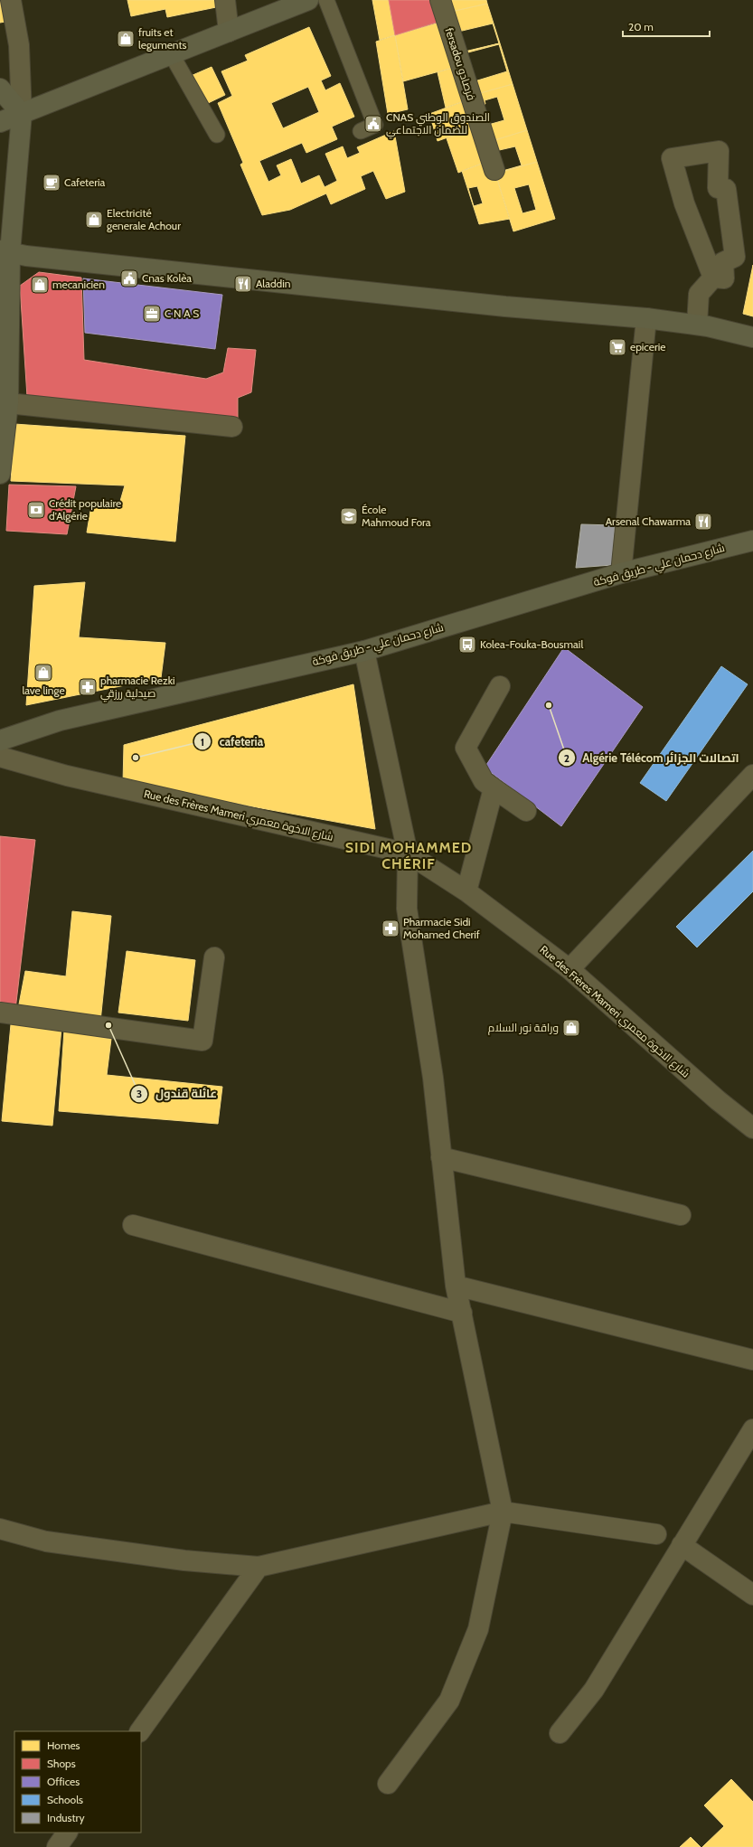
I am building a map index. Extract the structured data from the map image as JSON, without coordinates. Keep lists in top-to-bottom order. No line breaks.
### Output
{"streets":{"main road":["شارع دحمان علي - طريق فوكة"],"street":["fersadou فرصادو","Rue des Frères Mameri شارع الاخوة معمري"]},"districts":["SIDI MOHAMMED CHÉRIF"],"places":{"shop":["fruits et leguments","Electricité generale Achour","mecanicien","lave linge","وراقة نور السلام"],"public building":["CNAS الصندوق الوطني للضمان الاجتماعي","Cnas Kolèa"],"cafe":["Cafeteria"],"restaurant":["Aladdin","Arsenal Chawarma"],"office":["C N A S"],"supermarket":["epicerie"],"bank":["Crédit populaire d'Algérie"],"school or university":["École Mahmoud Fora"],"bus stop":["Kolea-Fouka-Bousmail"],"pharmacy":["pharmacie Rezki صيدلية ررزقي","Pharmacie Sidi Mohamed Cherif"],"other":["Algérie Télécom اتصالات الجزائر","cafeteria","عائلة قندول"]},"legend":["Homes","Shops","Offices","Schools","Industry"],"scale_bar":"20 m"}
